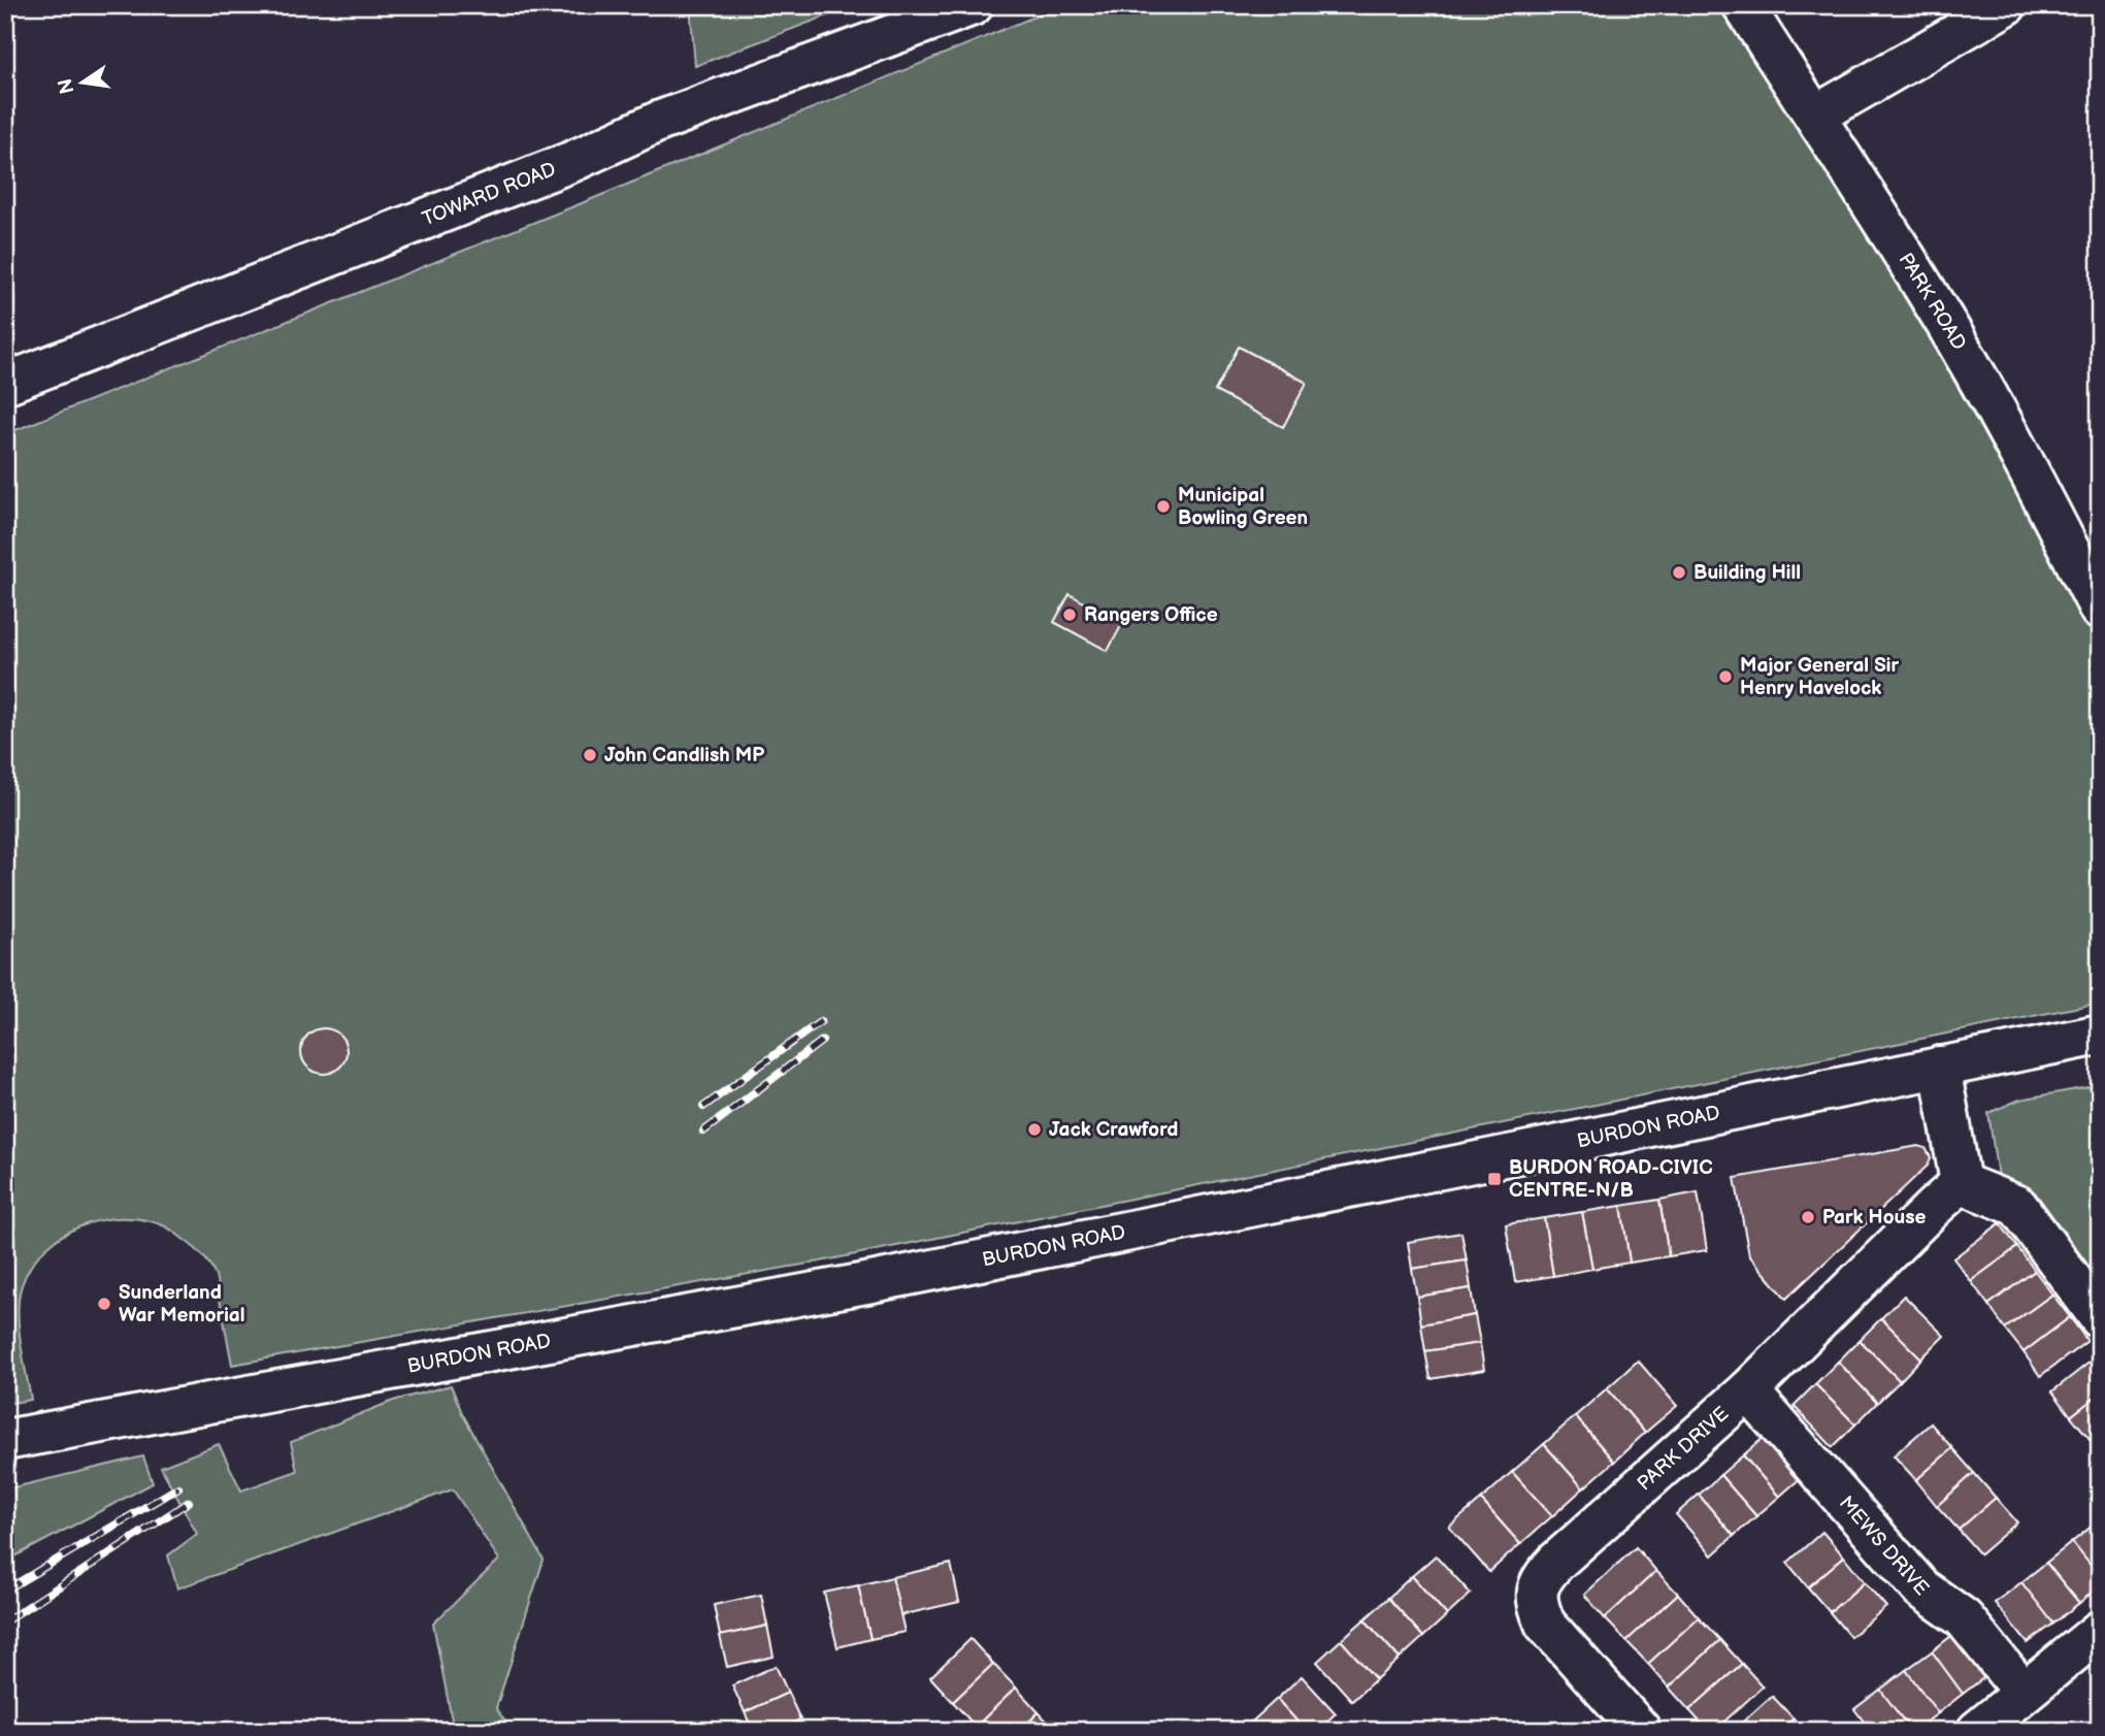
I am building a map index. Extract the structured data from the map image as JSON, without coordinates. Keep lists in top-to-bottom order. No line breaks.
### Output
{"streets":{"main road":["TOWARD ROAD","PARK ROAD","BURDON ROAD","PARK DRIVE","MEWS DRIVE"]},"crossings":[["PARK DRIVE","MEWS DRIVE"]],"places":{"other":["Municipal Bowling Green","Building Hill","Rangers Office","Major General Sir Henry Havelock","John Candlish MP","Jack Crawford","Park House","Sunderland War Memorial"],"transit":["BURDON ROAD-CIVIC CENTRE-N/B"]},"north":"left"}
